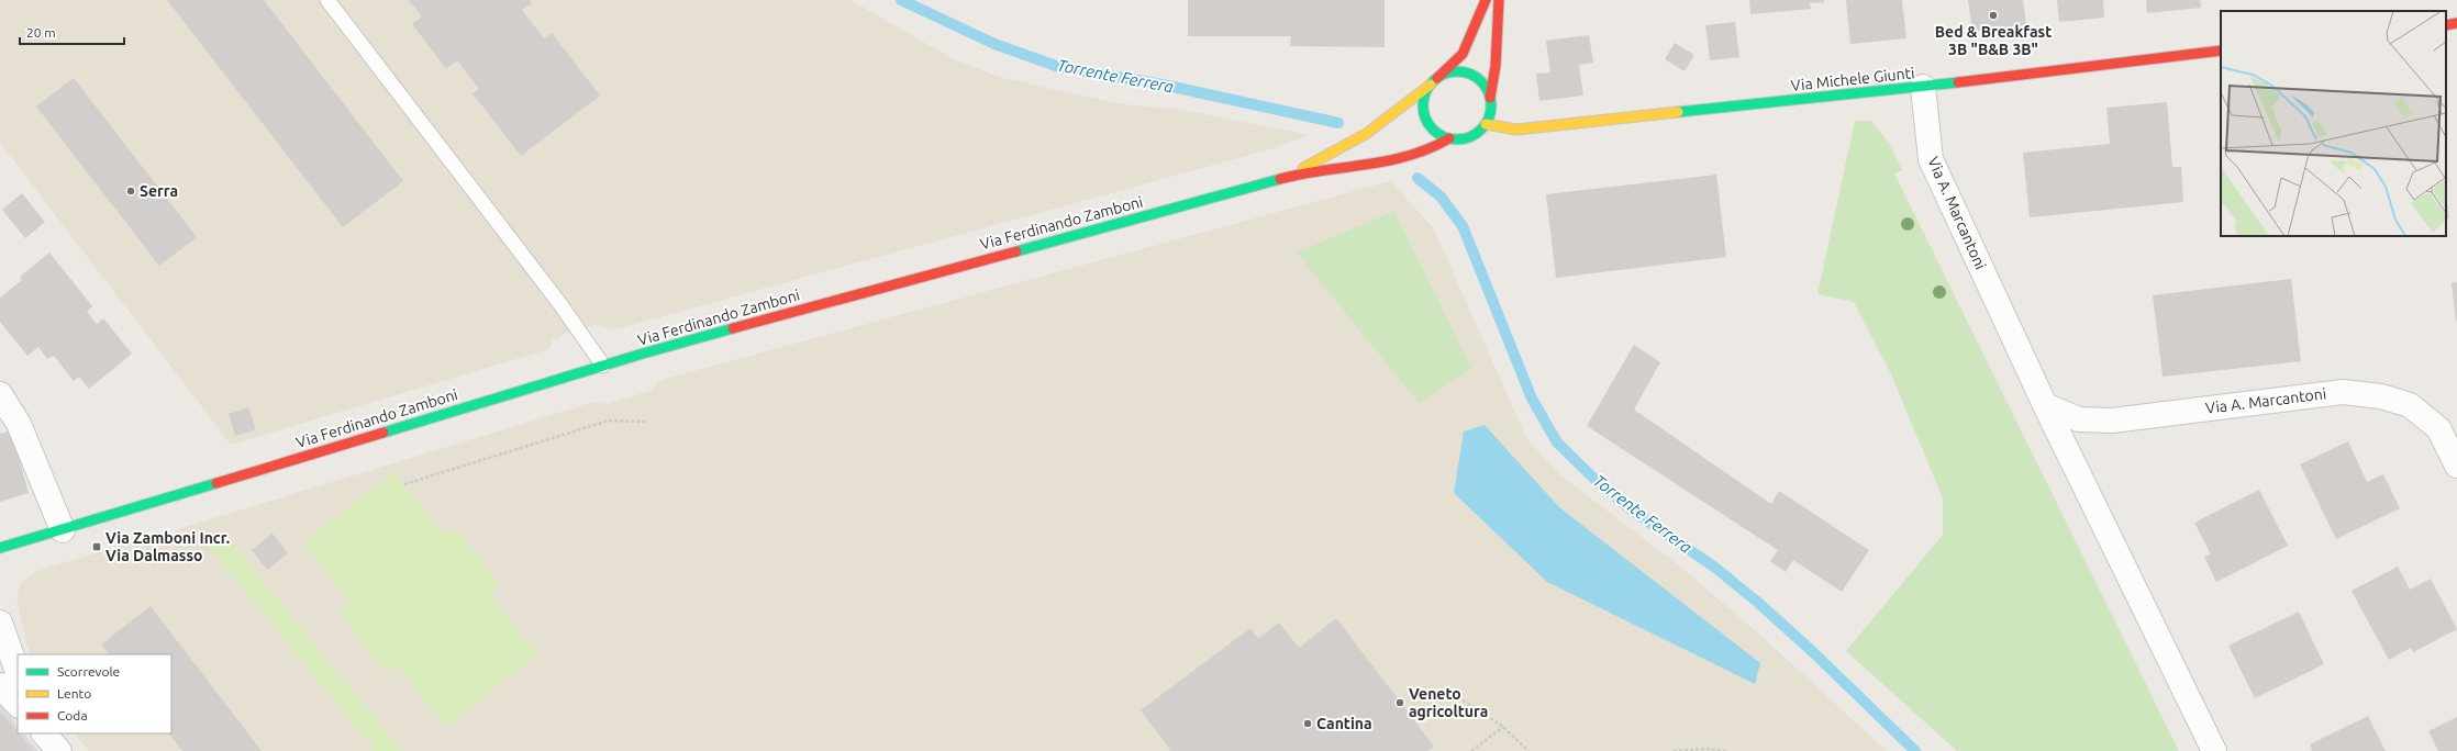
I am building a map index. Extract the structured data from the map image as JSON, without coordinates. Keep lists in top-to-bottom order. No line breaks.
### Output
{"streets":{"street":["Via Michele Giunti","Via A. Marcantoni","Via Ferdinando Zamboni"]},"crossings":[["Via Michele Giunti","Via A. Marcantoni"],["Via Michele Giunti","Via Ferdinando Zamboni"]],"water":["Torrente Ferrera"],"places":{"other":["Bed & Breakfast 3B \"B&B 3B\"","Serra","Veneto agricoltura","Cantina"],"transit":["Via Zamboni Incr. Via Dalmasso"]},"legend":["Scorrevole","Lento","Coda"],"scale_bar":"20 m"}
